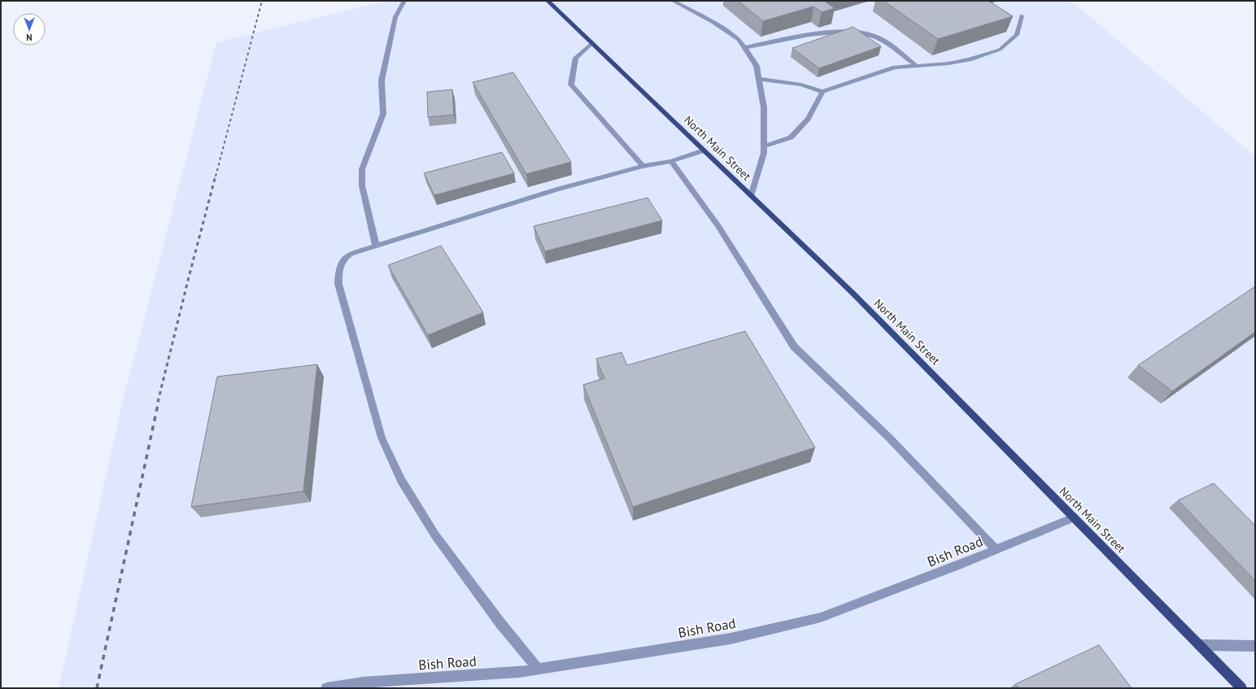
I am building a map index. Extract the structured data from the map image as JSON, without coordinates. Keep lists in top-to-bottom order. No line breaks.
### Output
{"streets":{"main road":["North Main Street"],"street":["Bish Road"]},"crossings":[["North Main Street","Bish Road"]],"north":"bottom"}
